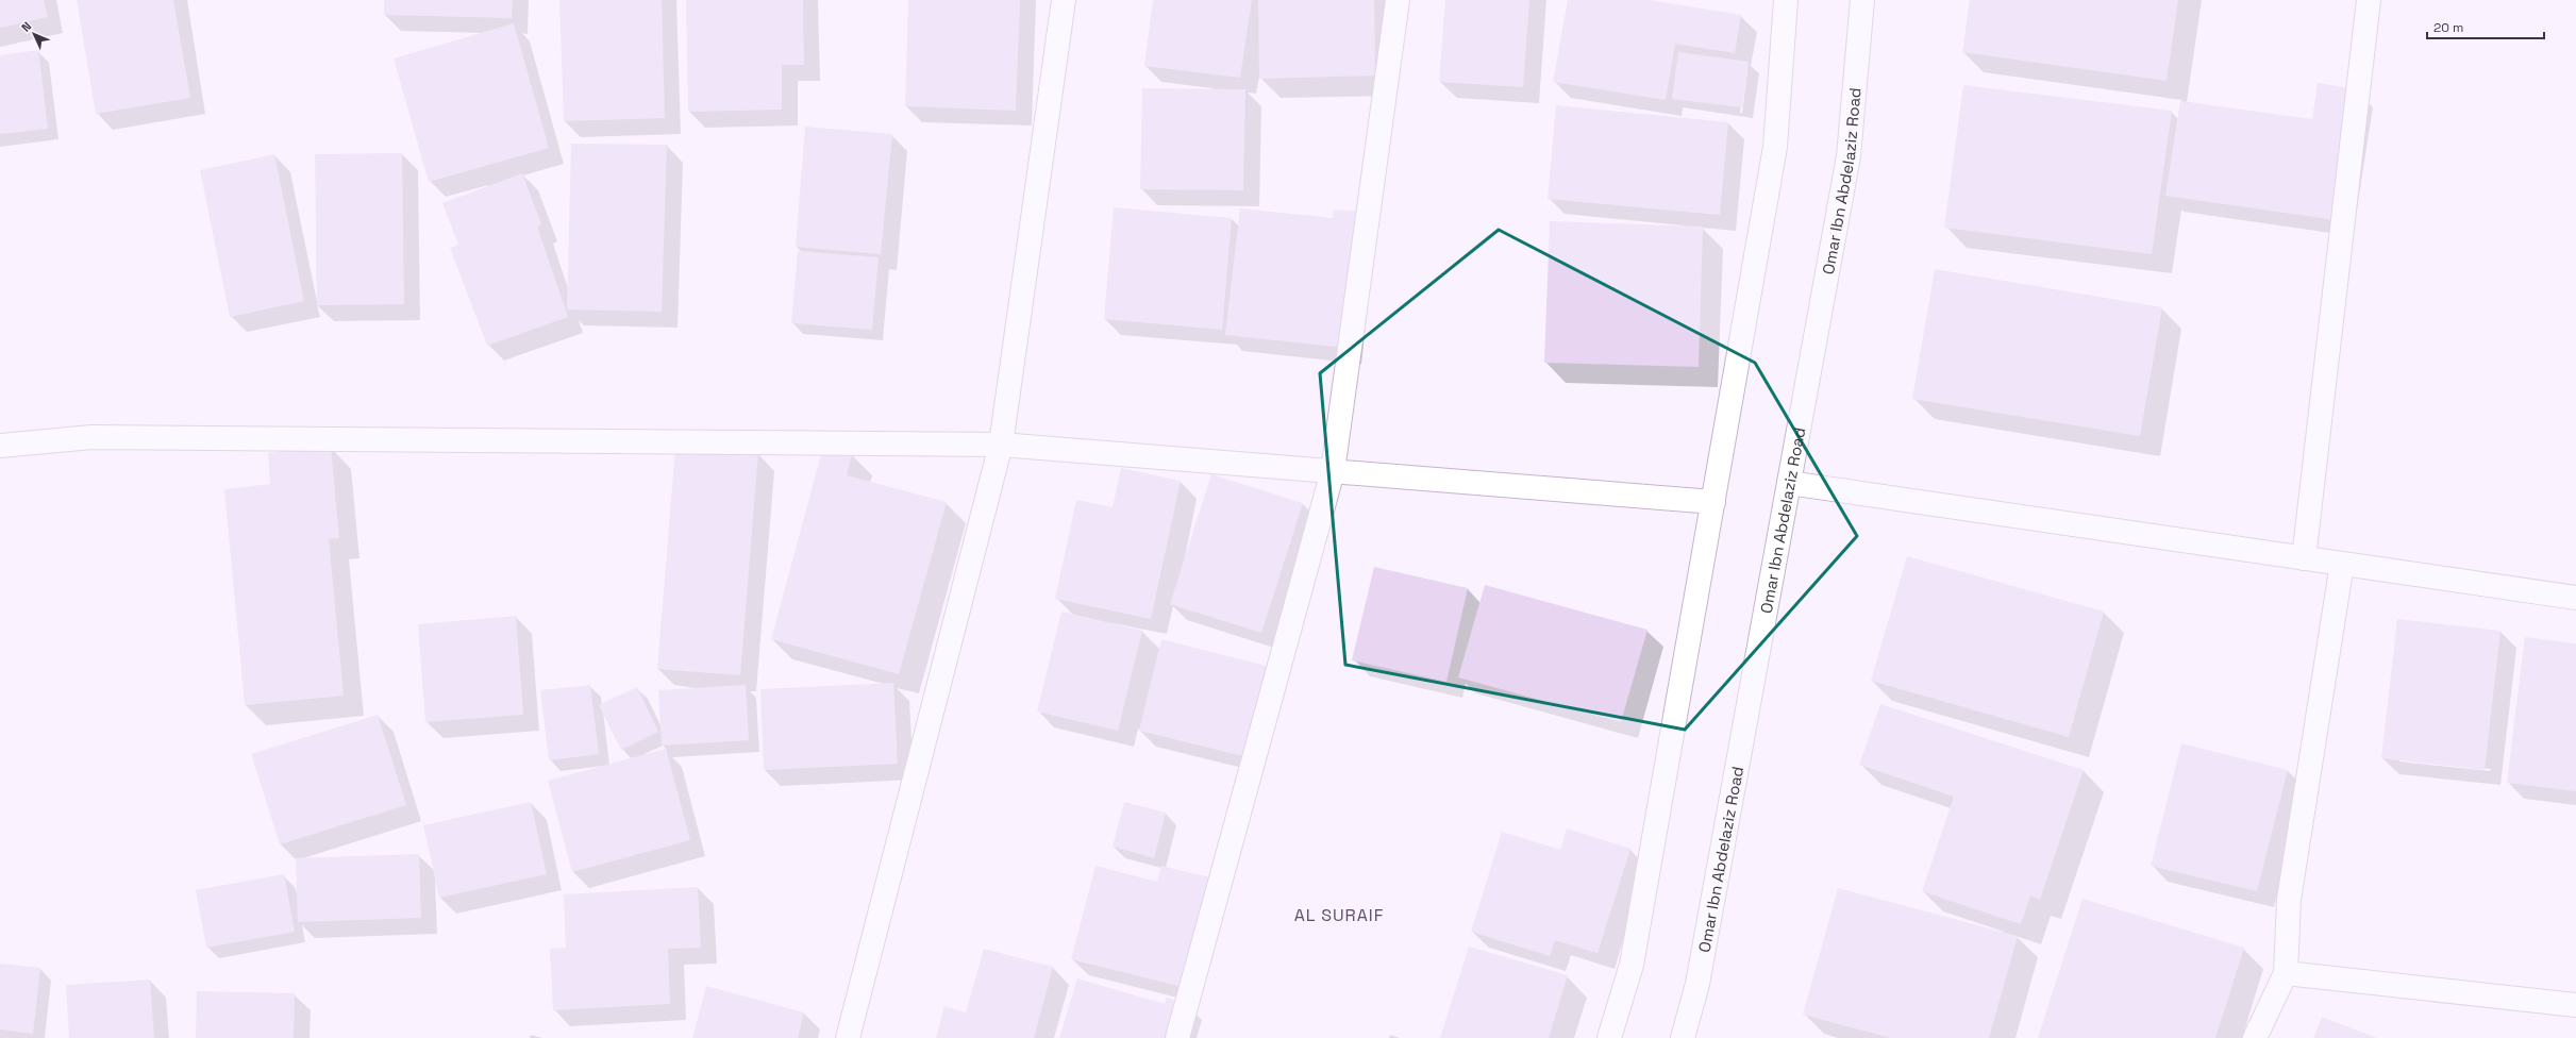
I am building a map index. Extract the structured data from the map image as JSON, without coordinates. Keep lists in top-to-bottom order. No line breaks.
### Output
{"streets":{"street":["Omar Ibn Abdelaziz Road"]},"districts":["AL SURAIF"],"scale_bar":"20 m","north":"top left"}
